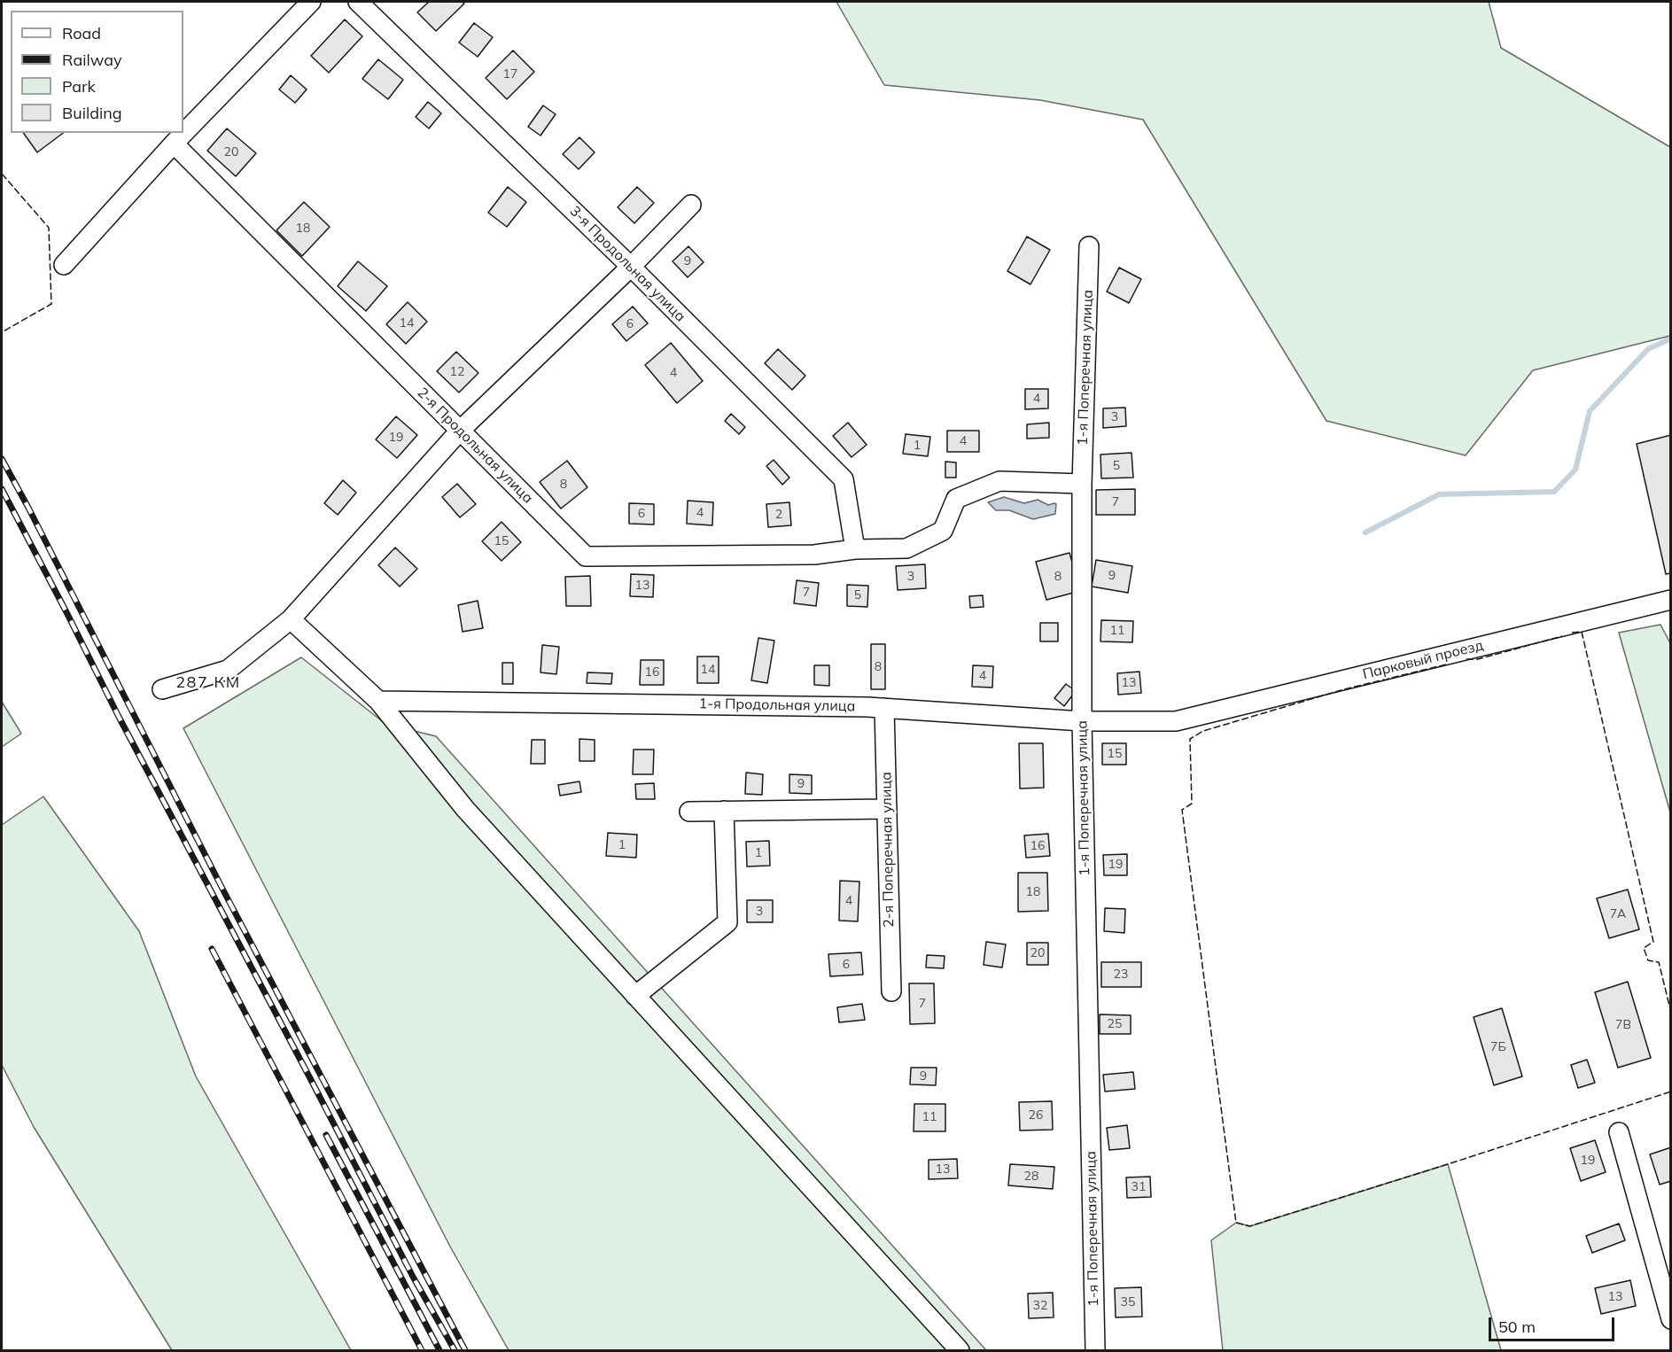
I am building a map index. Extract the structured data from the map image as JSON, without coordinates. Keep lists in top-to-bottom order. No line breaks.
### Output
{"streets":{"street":["3-я Продольная улица","1-я Поперечная улица","2-я Продольная улица","Парковый проезд","1-я Продольная улица","2-я Поперечная улица"]},"crossings":[["3-я Продольная улица","2-я Продольная улица"],["1-я Поперечная улица","2-я Продольная улица"],["1-я Поперечная улица","1-я Продольная улица"],["Парковый проезд","1-я Продольная улица"],["1-я Продольная улица","2-я Поперечная улица"]],"districts":["287 КМ"],"house_numbers":["17","20","18","9","14","6","12","4","4","3","19","4","1","5","8","7","4","6","2","15","9","3","8","13","7","5","11","8","14","16","4","13","15","9","1","16","1","19","18","4","3","7А","20","6","23","7","25","7В","7Б","9","26","11","19","13","28","31","13","35","32"],"legend":["Road","Railway","Park","Building"],"scale_bar":"50 m"}
